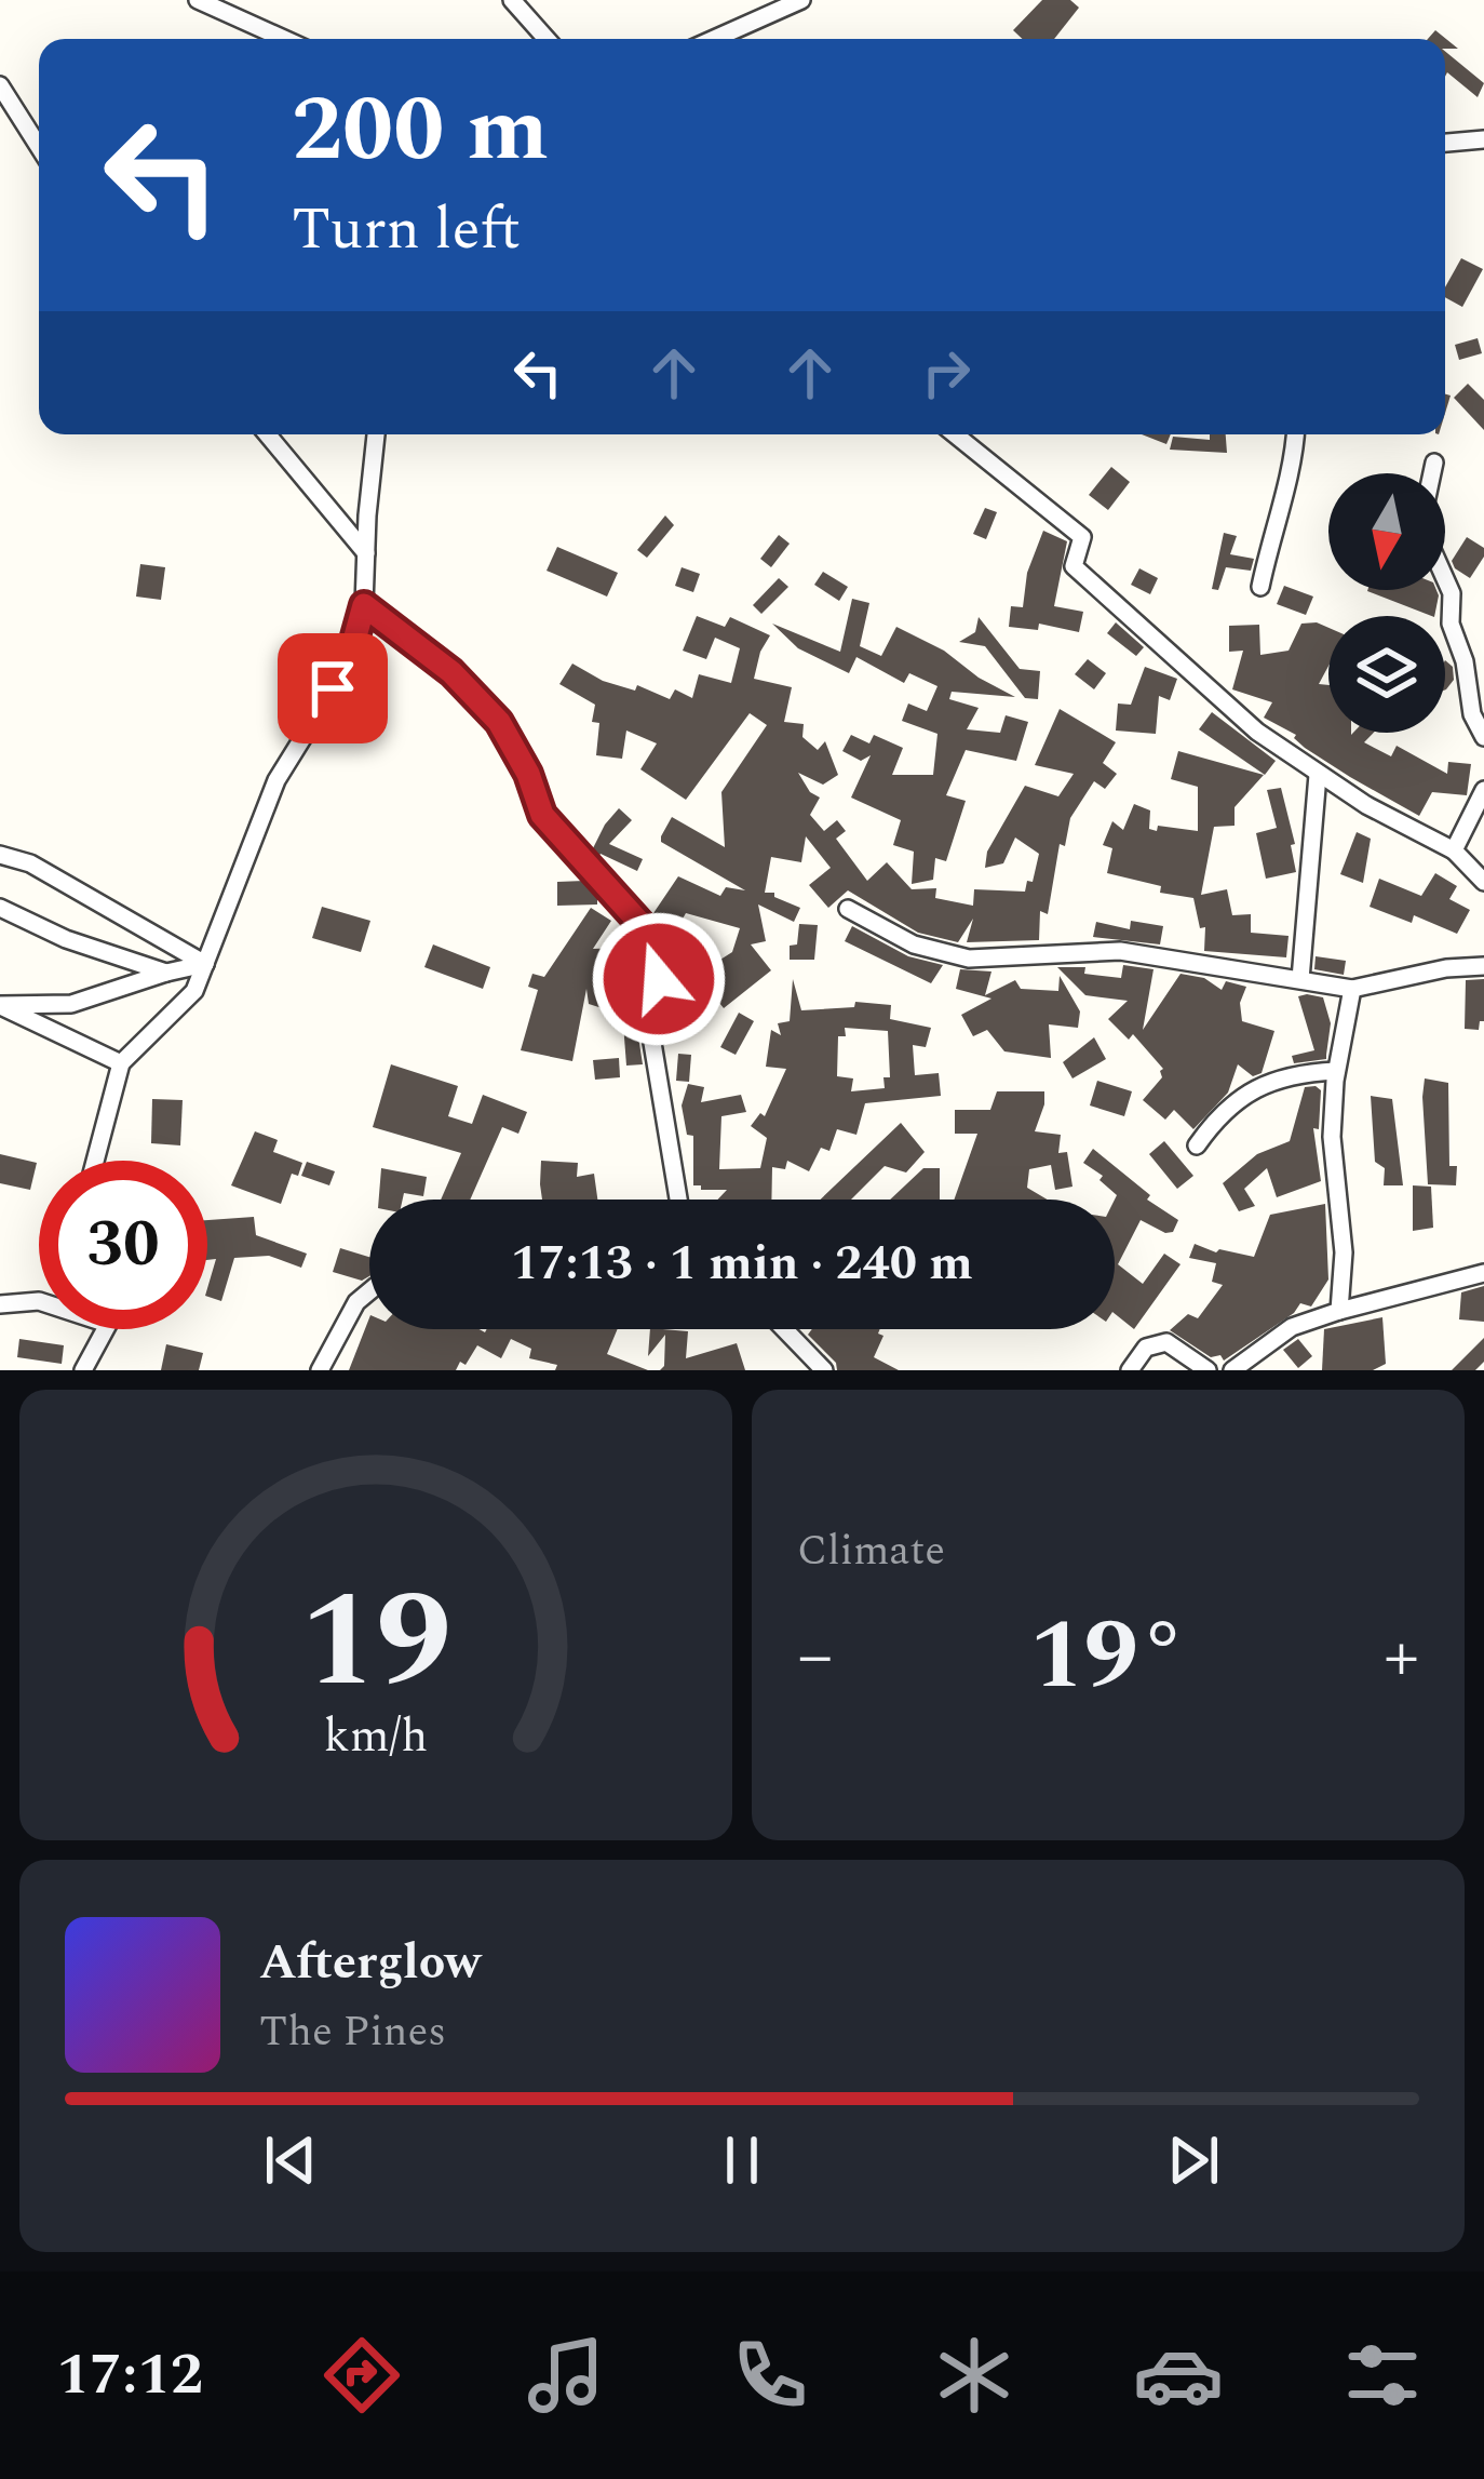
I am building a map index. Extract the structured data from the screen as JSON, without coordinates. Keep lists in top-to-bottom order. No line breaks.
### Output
{"north":"bottom","page":{"turn":["200 m","Turn left"],"limit":"30","trip":"17:13 · 1 min · 240 m","tile":"Climate","heat":["−","19°","+"],"song":["Afterglow","The Pines"],"tabs":"17:12","gauge":["19","km/h"]}}
